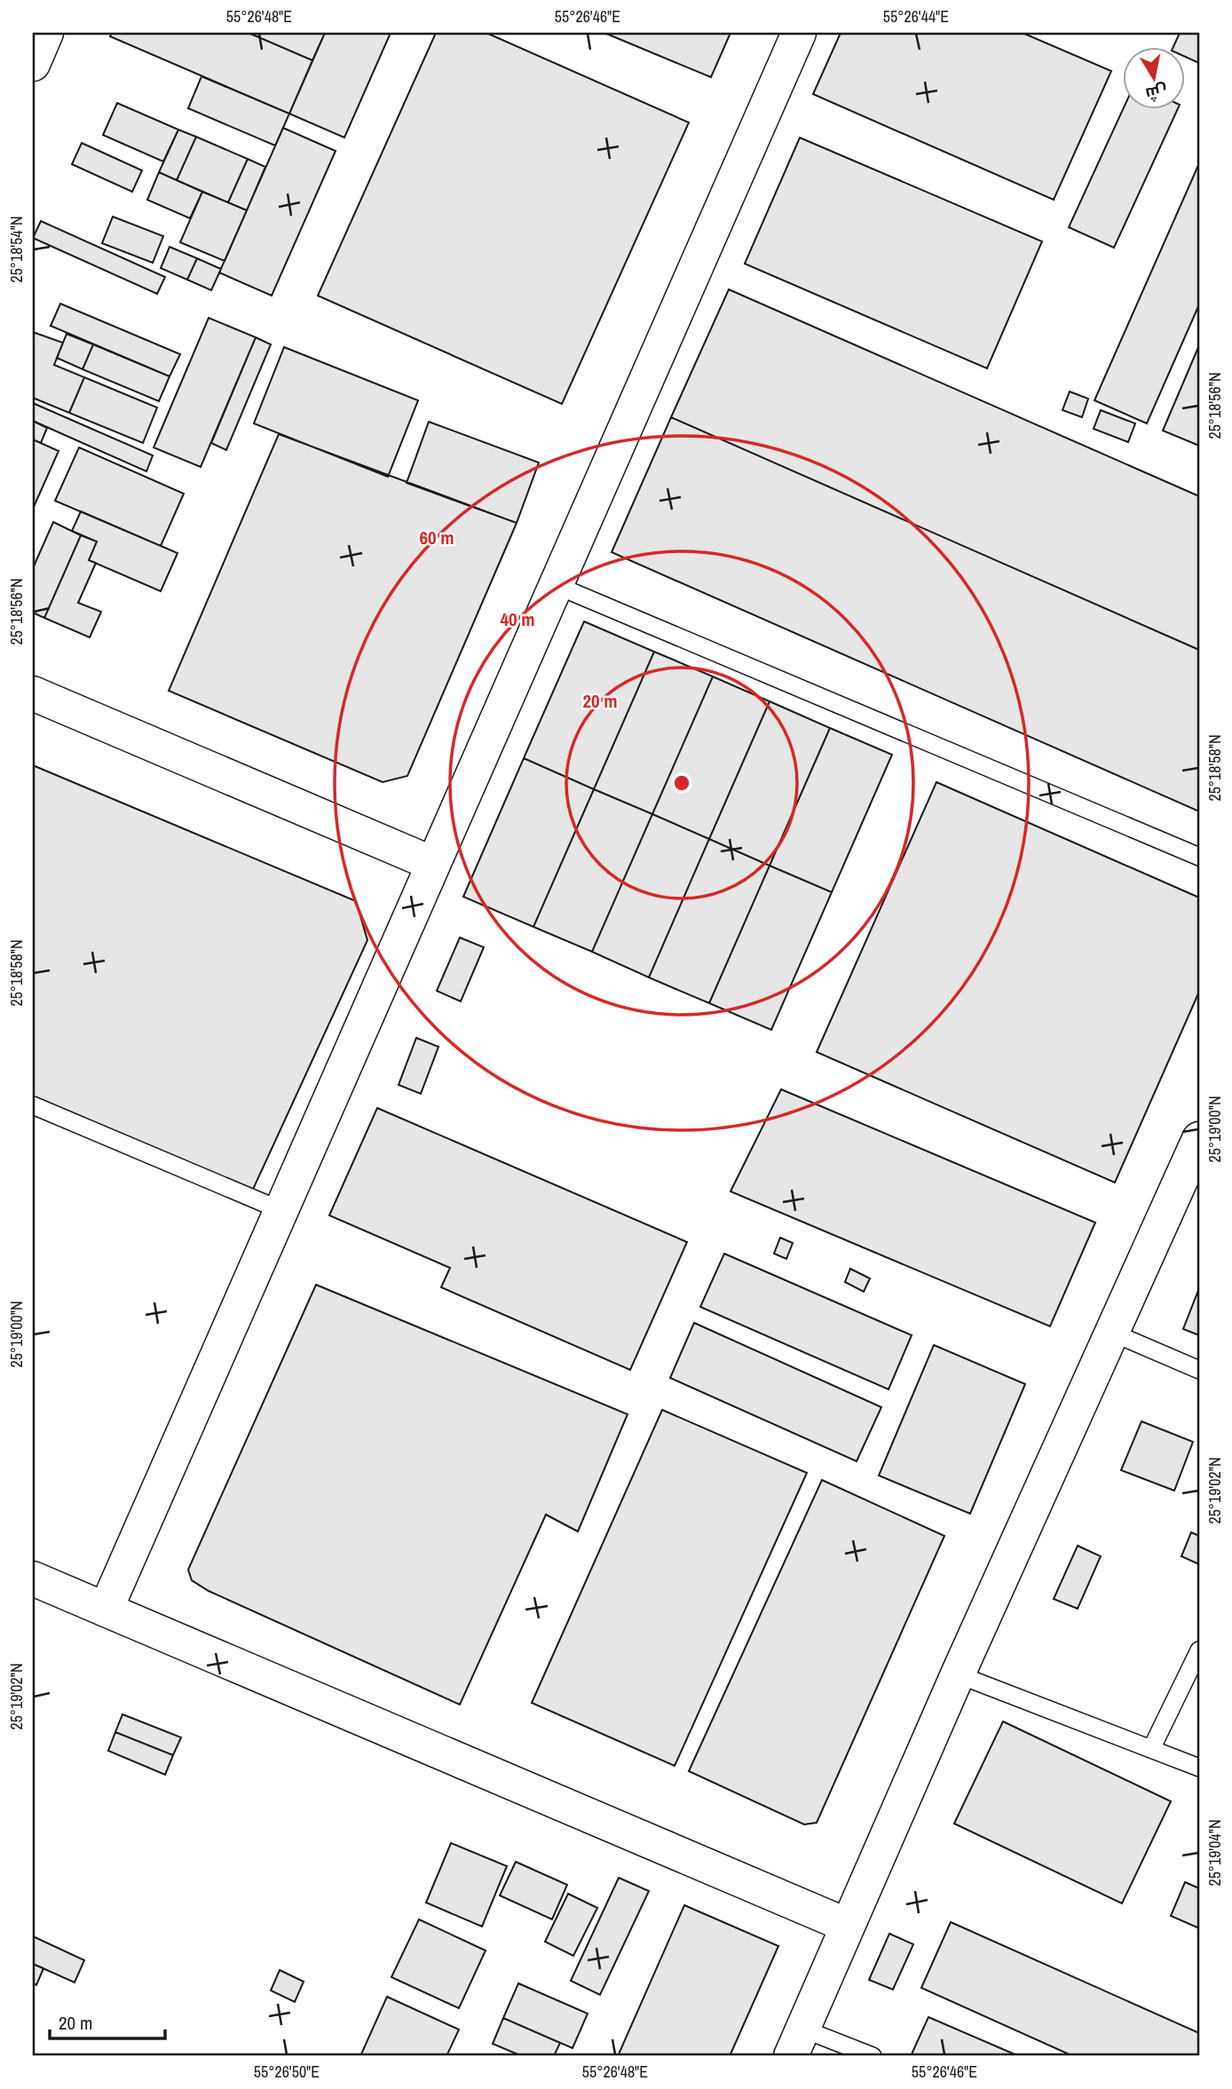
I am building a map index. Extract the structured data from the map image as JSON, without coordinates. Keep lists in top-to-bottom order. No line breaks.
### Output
{"scale_bar":"20 m","north":"bottom","coordinates":["55°26'48\"E","55°26'46\"E","55°26'44\"E","25°18'54\"N","25°18'56\"N","25°18'58\"N","25°19'00\"N","25°19'02\"N","25°19'04\"N","55°26'50\"E"],"rings":["60 m","40 m","20 m"]}
